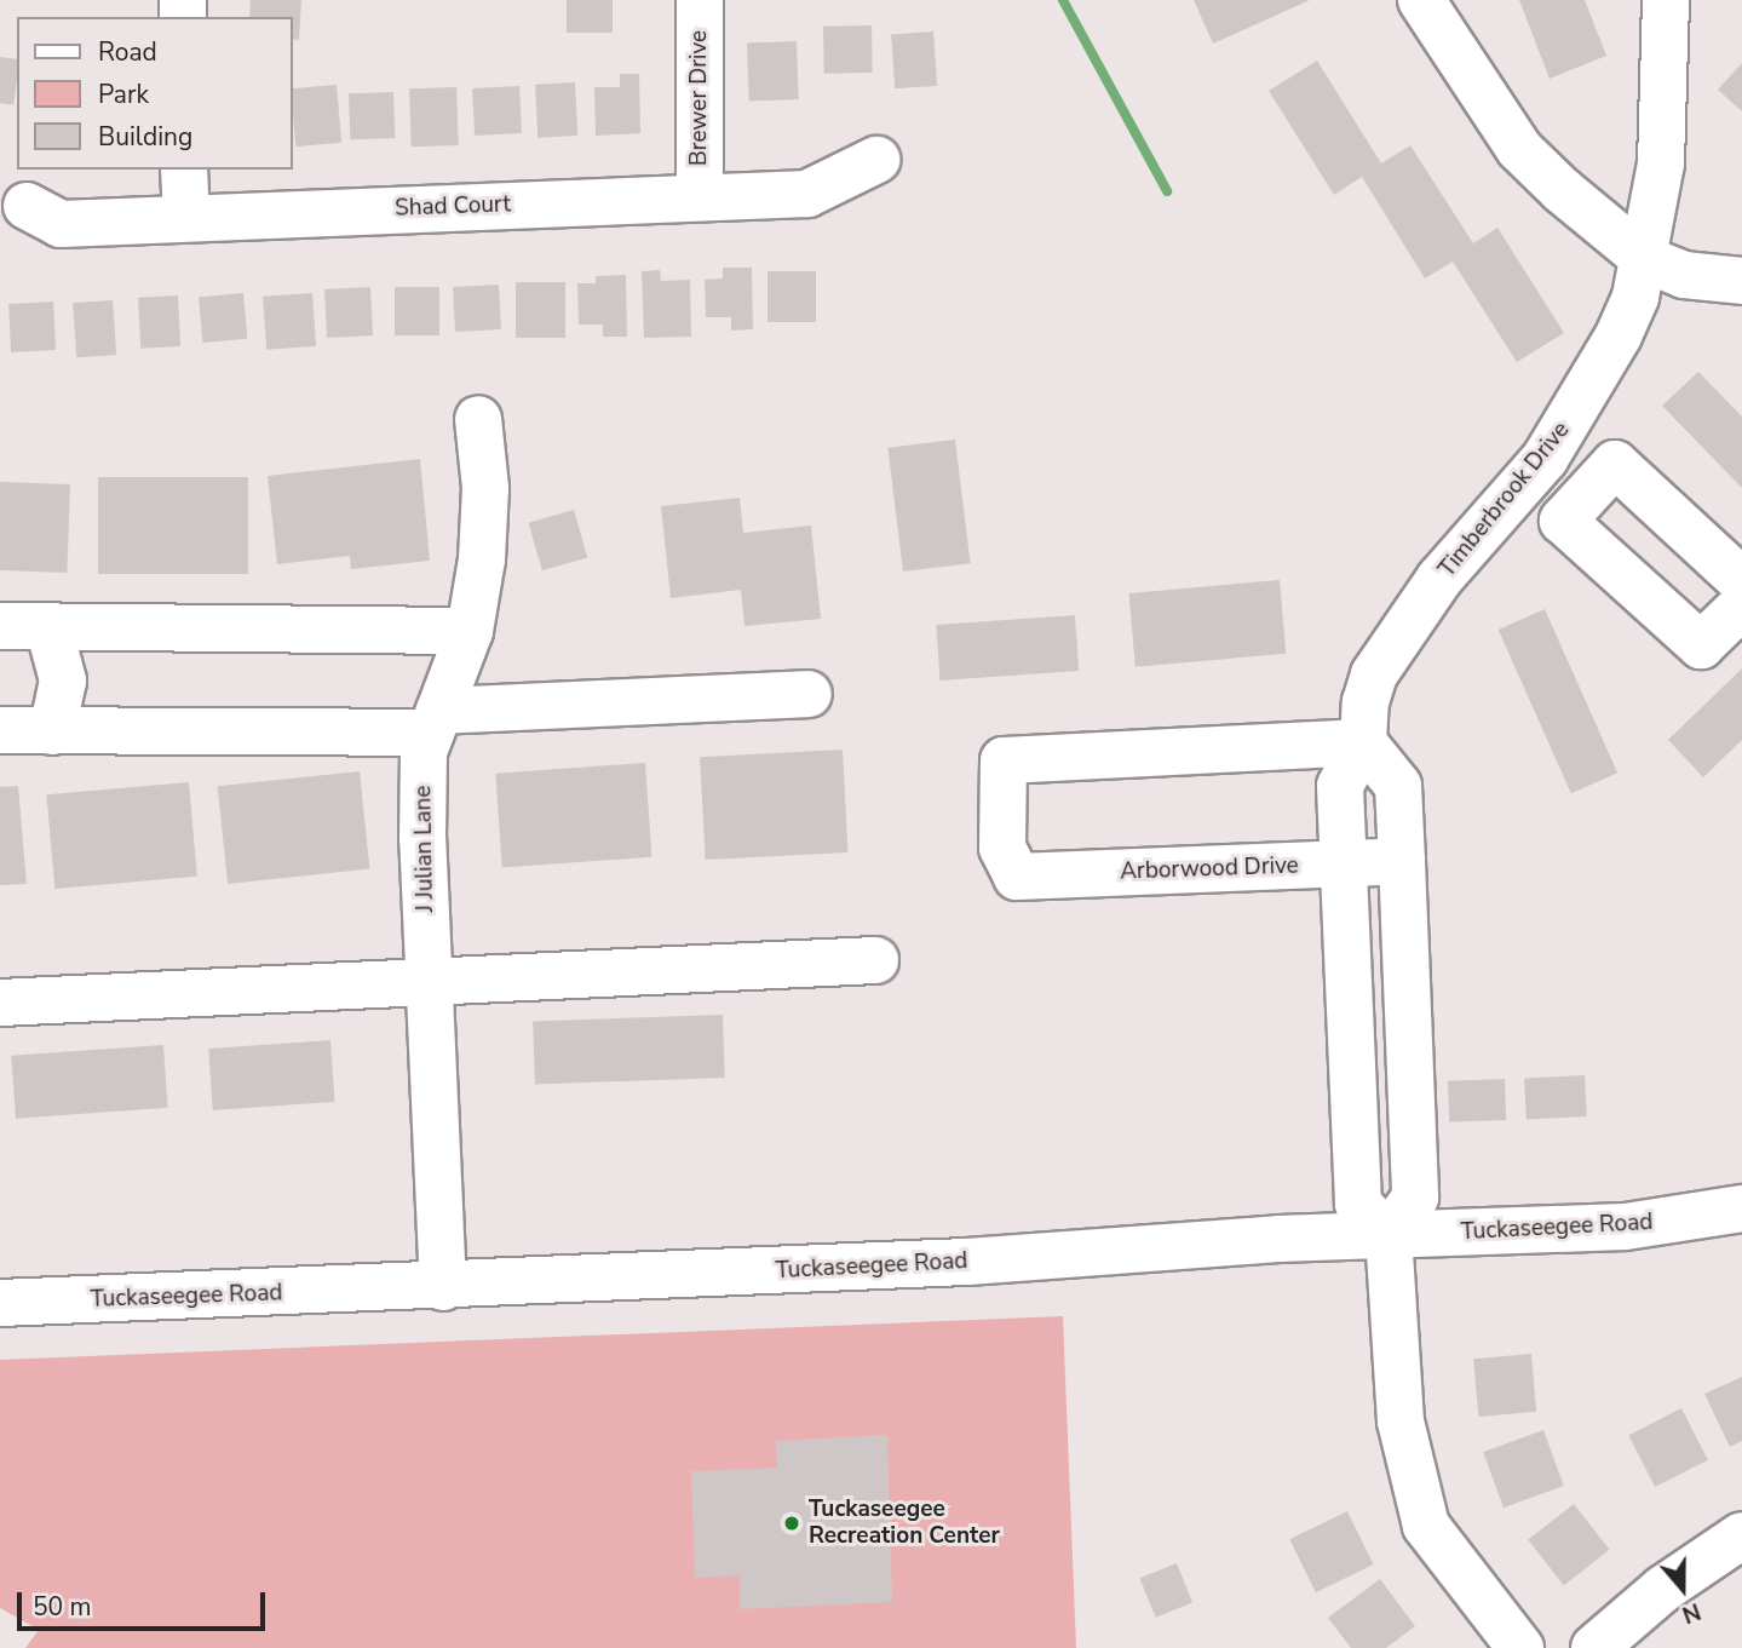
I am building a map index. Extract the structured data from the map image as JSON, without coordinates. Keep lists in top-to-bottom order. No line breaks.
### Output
{"streets":{"street":["Brewer Drive","Shad Court","Timberbrook Drive","J Julian Lane","Arborwood Drive","Tuckaseegee Road"]},"crossings":[["Brewer Drive","Shad Court"],["Timberbrook Drive","Arborwood Drive"],["Timberbrook Drive","Tuckaseegee Road"],["J Julian Lane","Tuckaseegee Road"]],"places":["Tuckaseegee Recreation Center"],"legend":["Road","Park","Building"],"scale_bar":"50 m","north":"bottom"}
